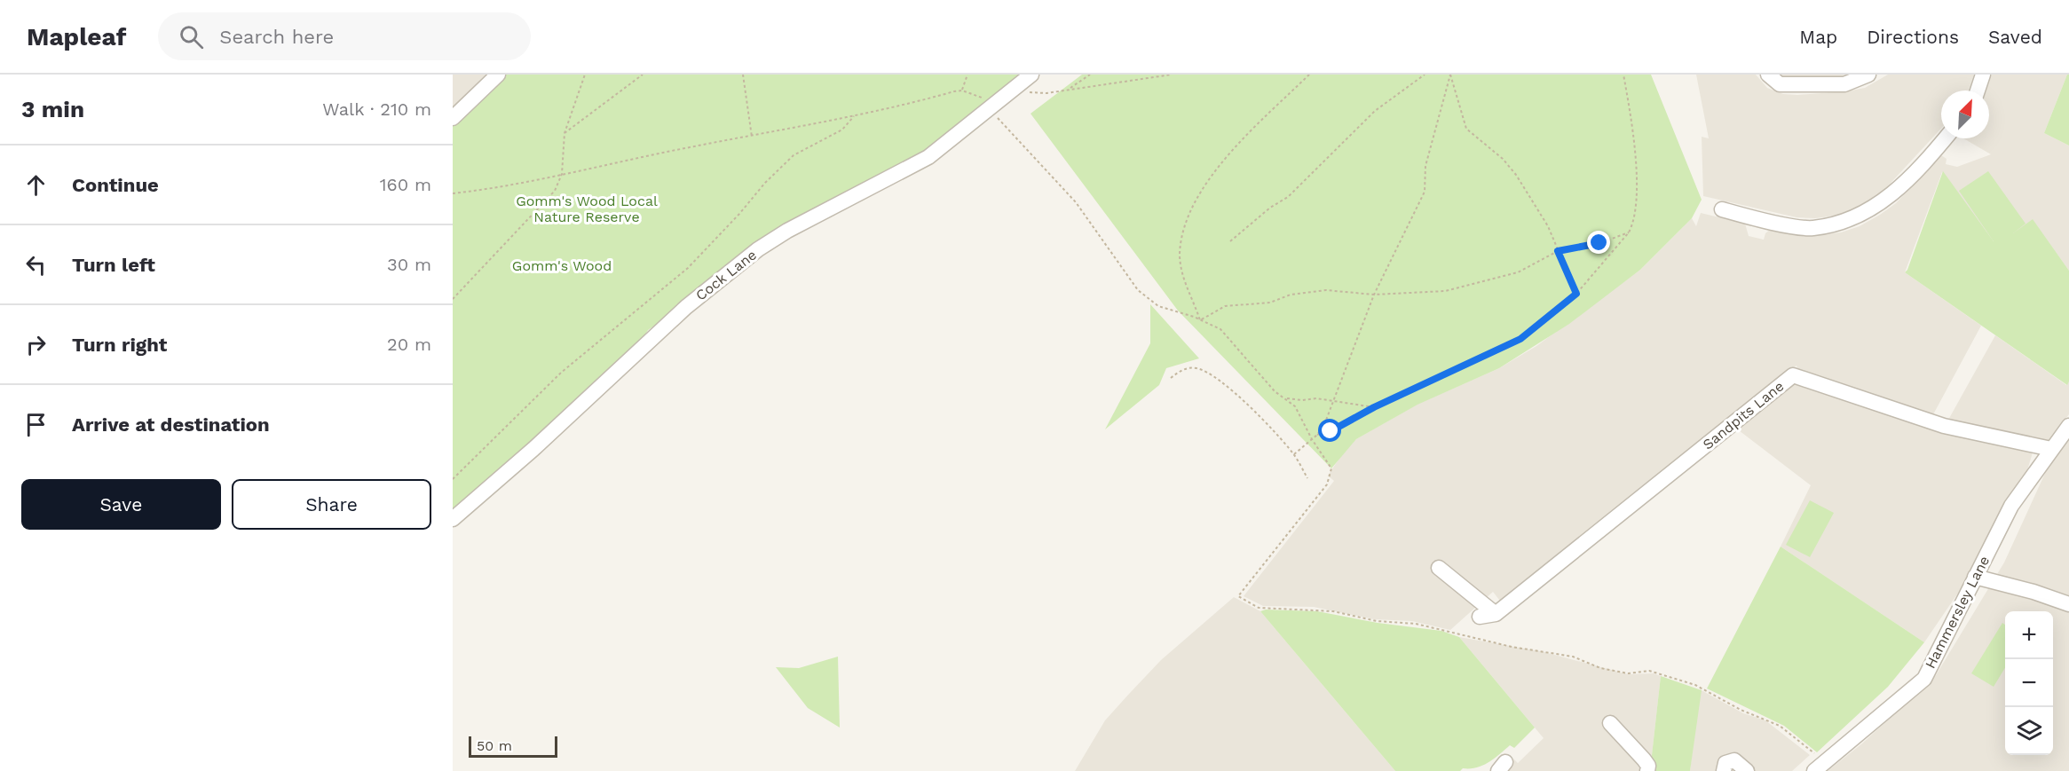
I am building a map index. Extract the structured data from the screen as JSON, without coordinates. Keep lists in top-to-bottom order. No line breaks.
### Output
{"streets":{"street":["Cock Lane","Sandpits Lane","Hammersley Lane"]},"crossings":[["Sandpits Lane","Hammersley Lane"]],"parks":["Gomm's Wood Local Nature Reserve","Gomm's Wood"],"scale_bar":"50 m","north":"top right","page":{"header":"Mapleaf","search":"Search here","nav":["Map","Directions","Saved"],"heading":["3 min","Walk · 210 m"],"list":[["Continue","160 m"],["Turn left","30 m"],["Turn right","20 m"],"Arrive at destination"],"buttons":["Save","Share"],"map_buttons":["+","−"],"scale":"50 m"}}
